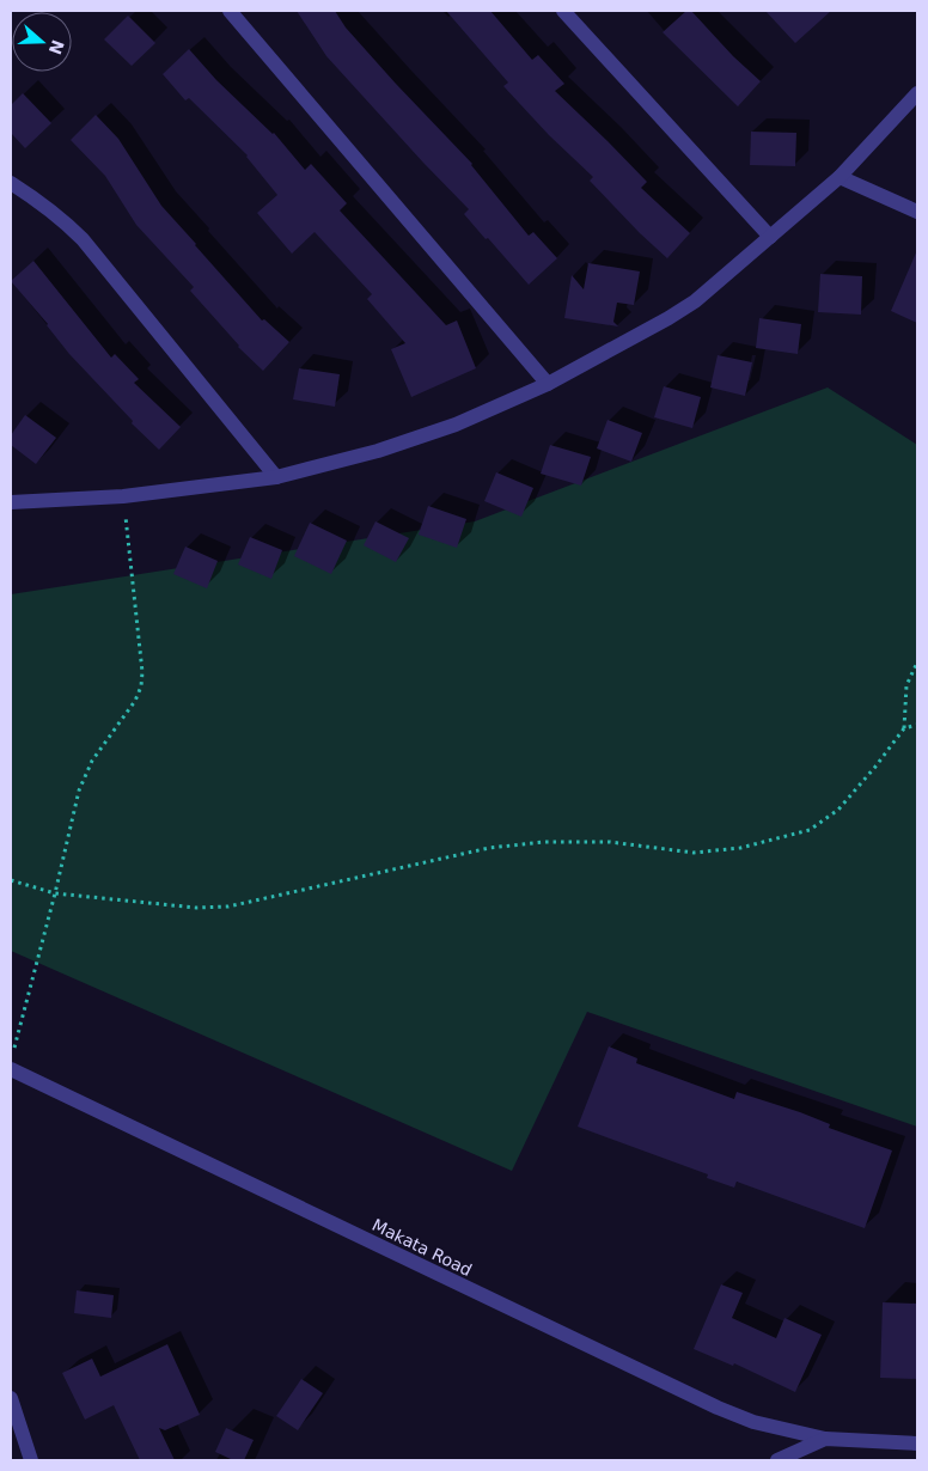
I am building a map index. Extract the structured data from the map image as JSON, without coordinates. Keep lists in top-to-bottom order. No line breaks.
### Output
{"streets":{"street":["Makata Road"]},"north":"right"}
